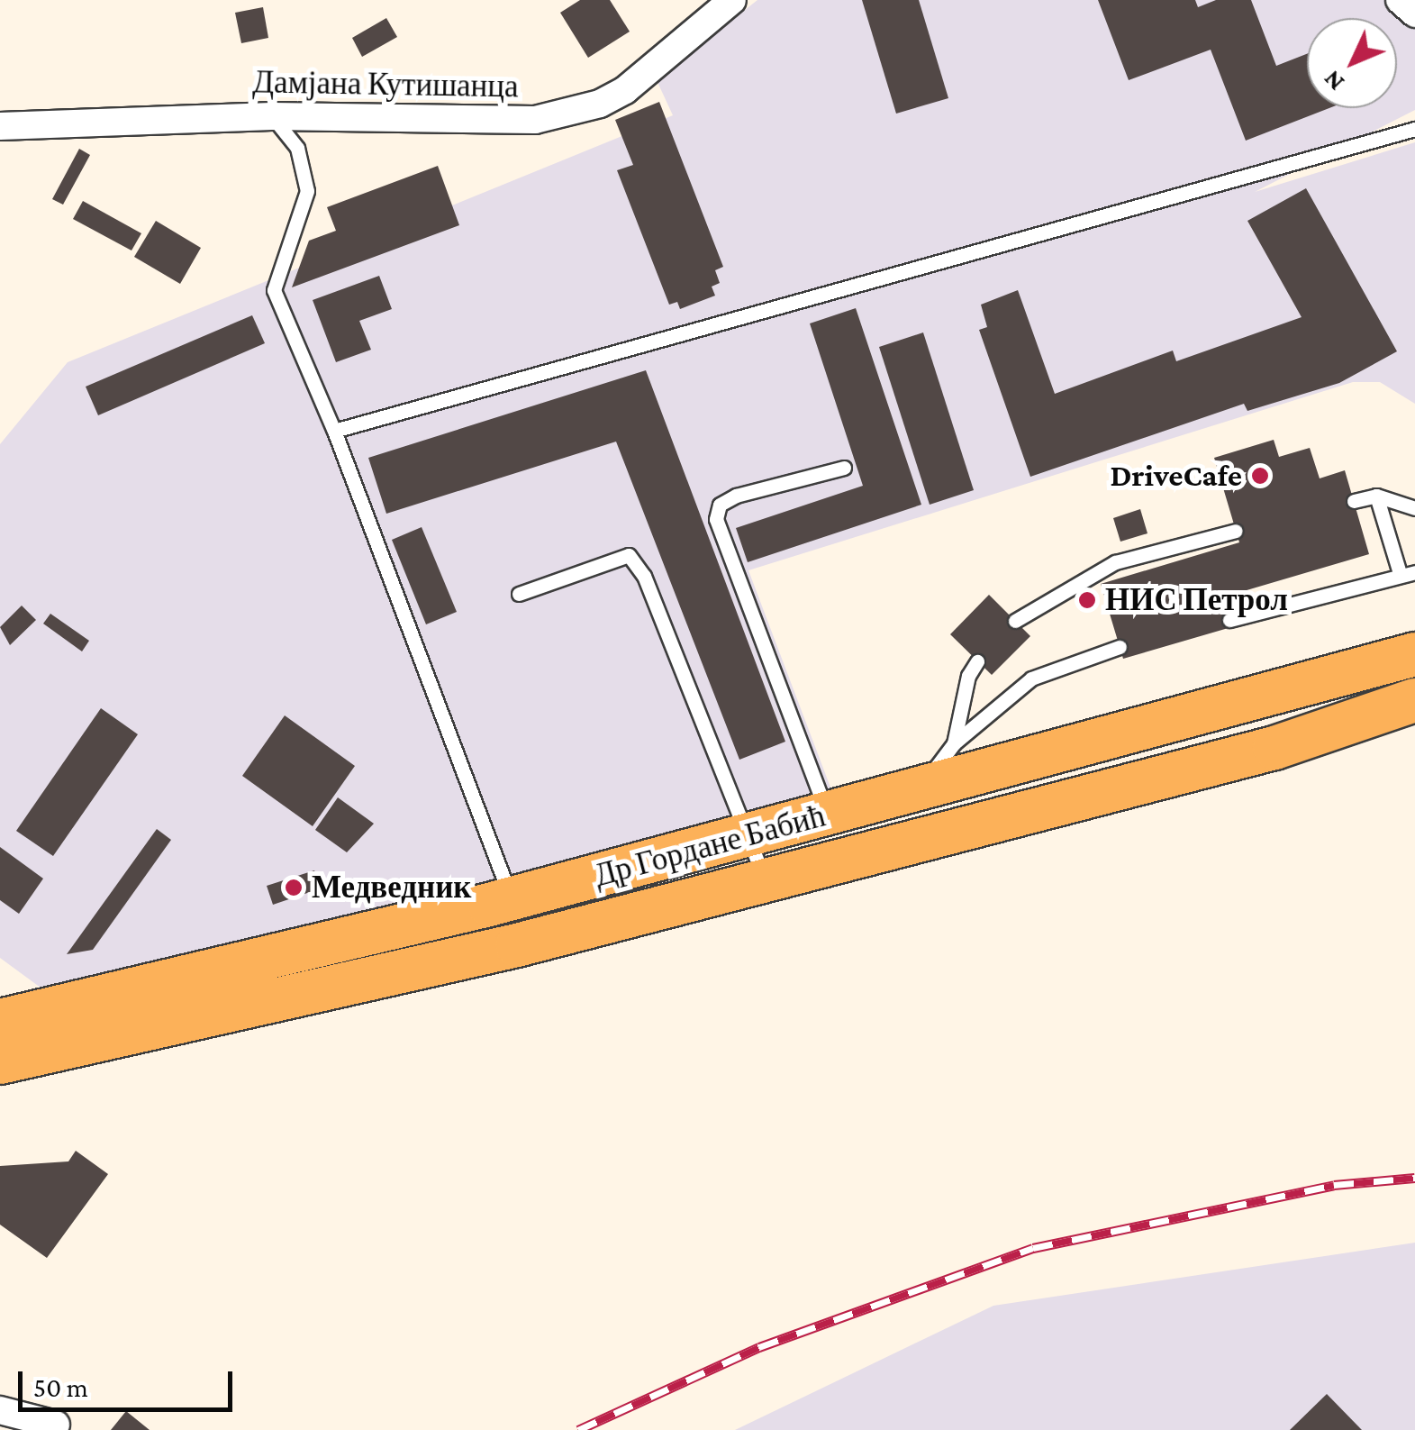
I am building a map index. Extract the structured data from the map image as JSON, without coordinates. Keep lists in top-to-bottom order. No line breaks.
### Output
{"streets":{"main road":["Др Гордане Бабић"],"street":["Дамјана Кутишанца"]},"places":["DriveCafe","НИС Петрол","Медведник"],"scale_bar":"50 m","north":"bottom left"}
